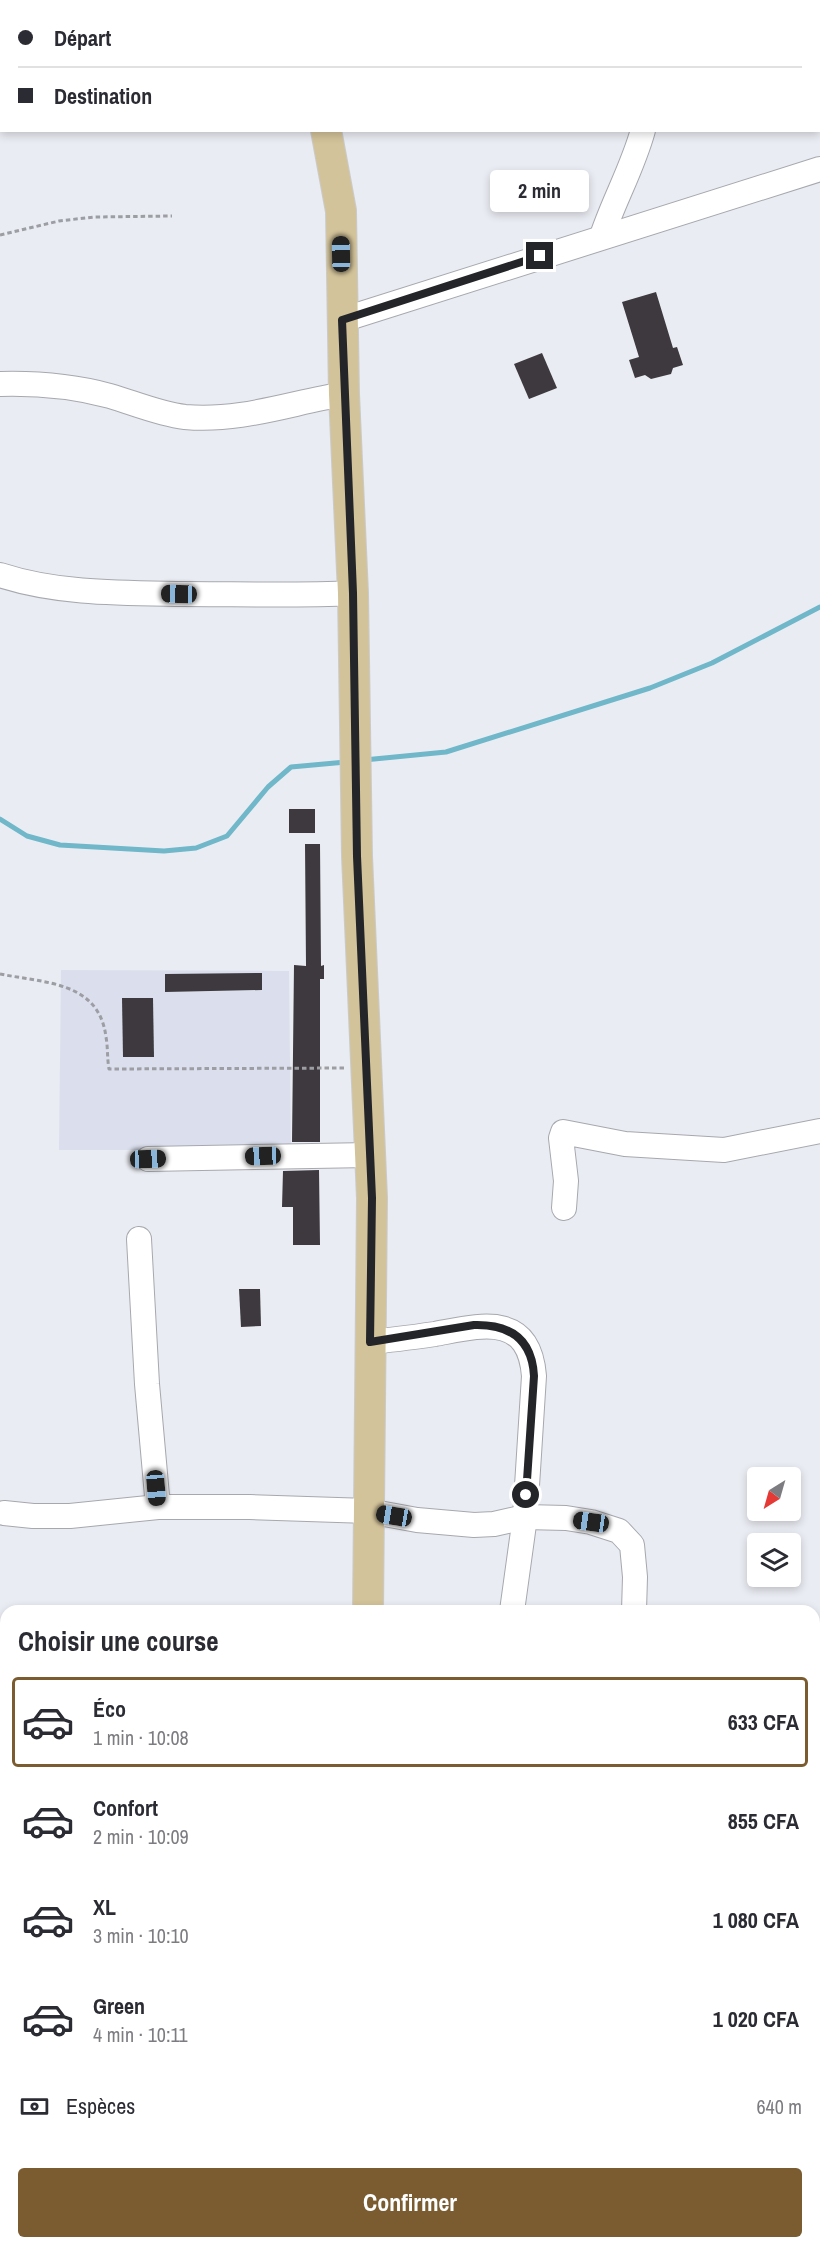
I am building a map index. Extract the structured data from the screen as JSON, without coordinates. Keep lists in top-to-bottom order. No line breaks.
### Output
{"north":"bottom left","page":{"banner":["Départ","Destination"],"bubble":"2 min","heading":"Choisir une course","list":[{"name":"Éco","note":"1 min · 10:08","value":"633 CFA"},{"name":"Confort","note":"2 min · 10:09","value":"855 CFA"},{"name":"XL","note":"3 min · 10:10","value":"1 080 CFA"},{"name":"Green","note":"4 min · 10:11","value":"1 020 CFA"}],"pay":["Espèces","640 m"],"buttons":"Confirmer"}}
